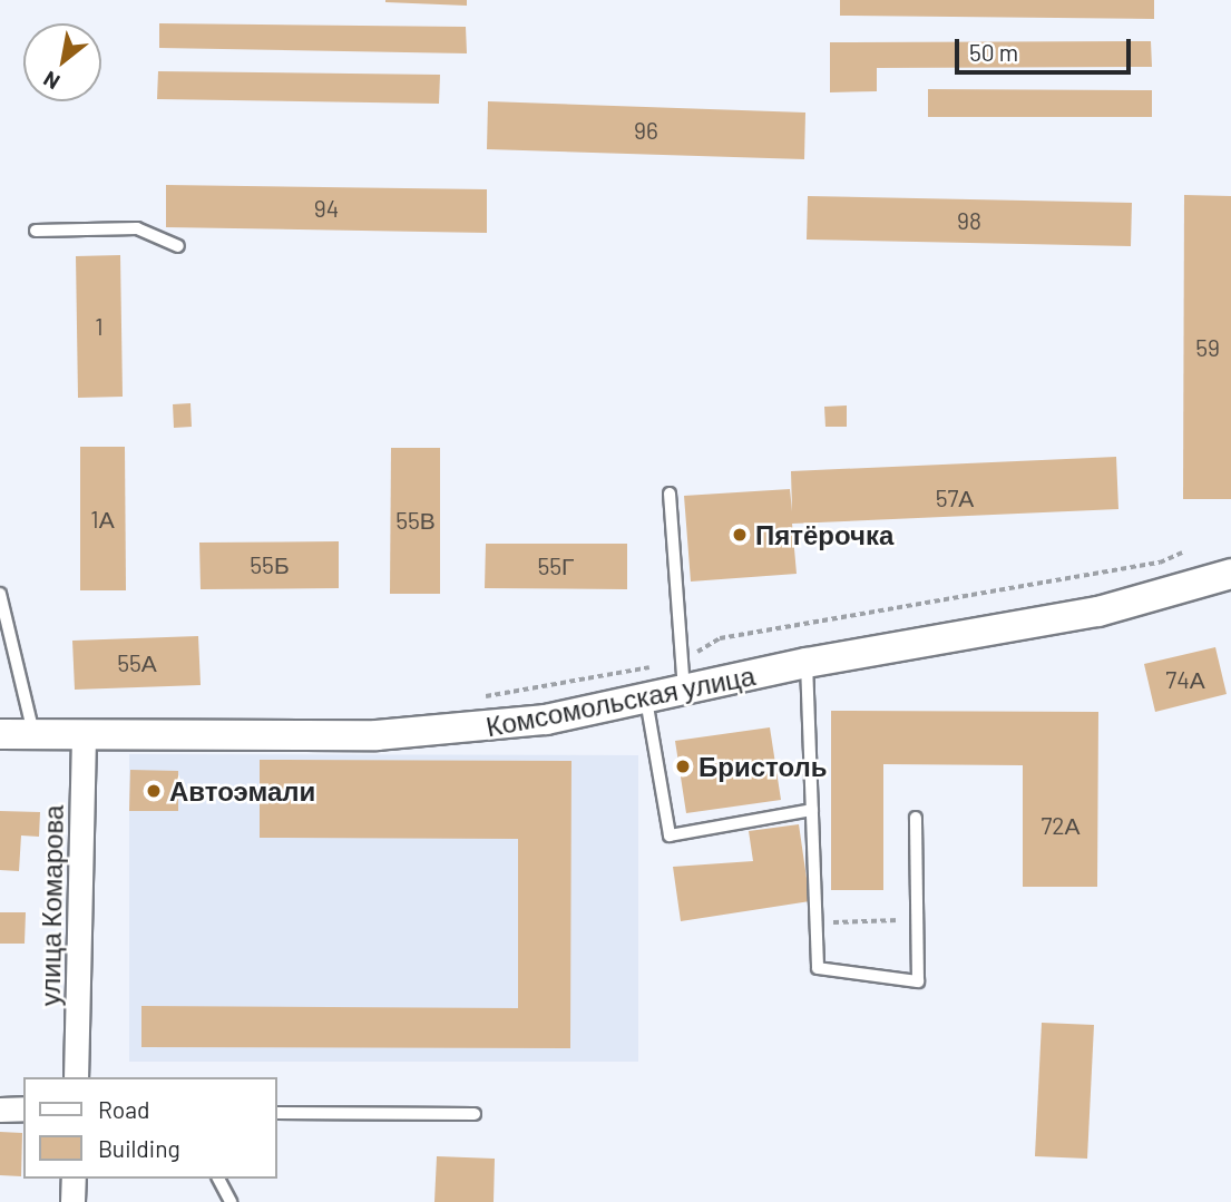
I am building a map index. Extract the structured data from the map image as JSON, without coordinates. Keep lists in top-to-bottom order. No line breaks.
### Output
{"streets":{"street":["Комсомольская улица","улица Комарова"]},"crossings":[["Комсомольская улица","улица Комарова"]],"places":["Пятёрочка","Бристоль","Автоэмали"],"house_numbers":["96","94","98","1","59","57А","1А","55В","55Б","55Г","55А","74А","72А"],"legend":["Road","Building"],"scale_bar":"50 m","north":"bottom left"}
